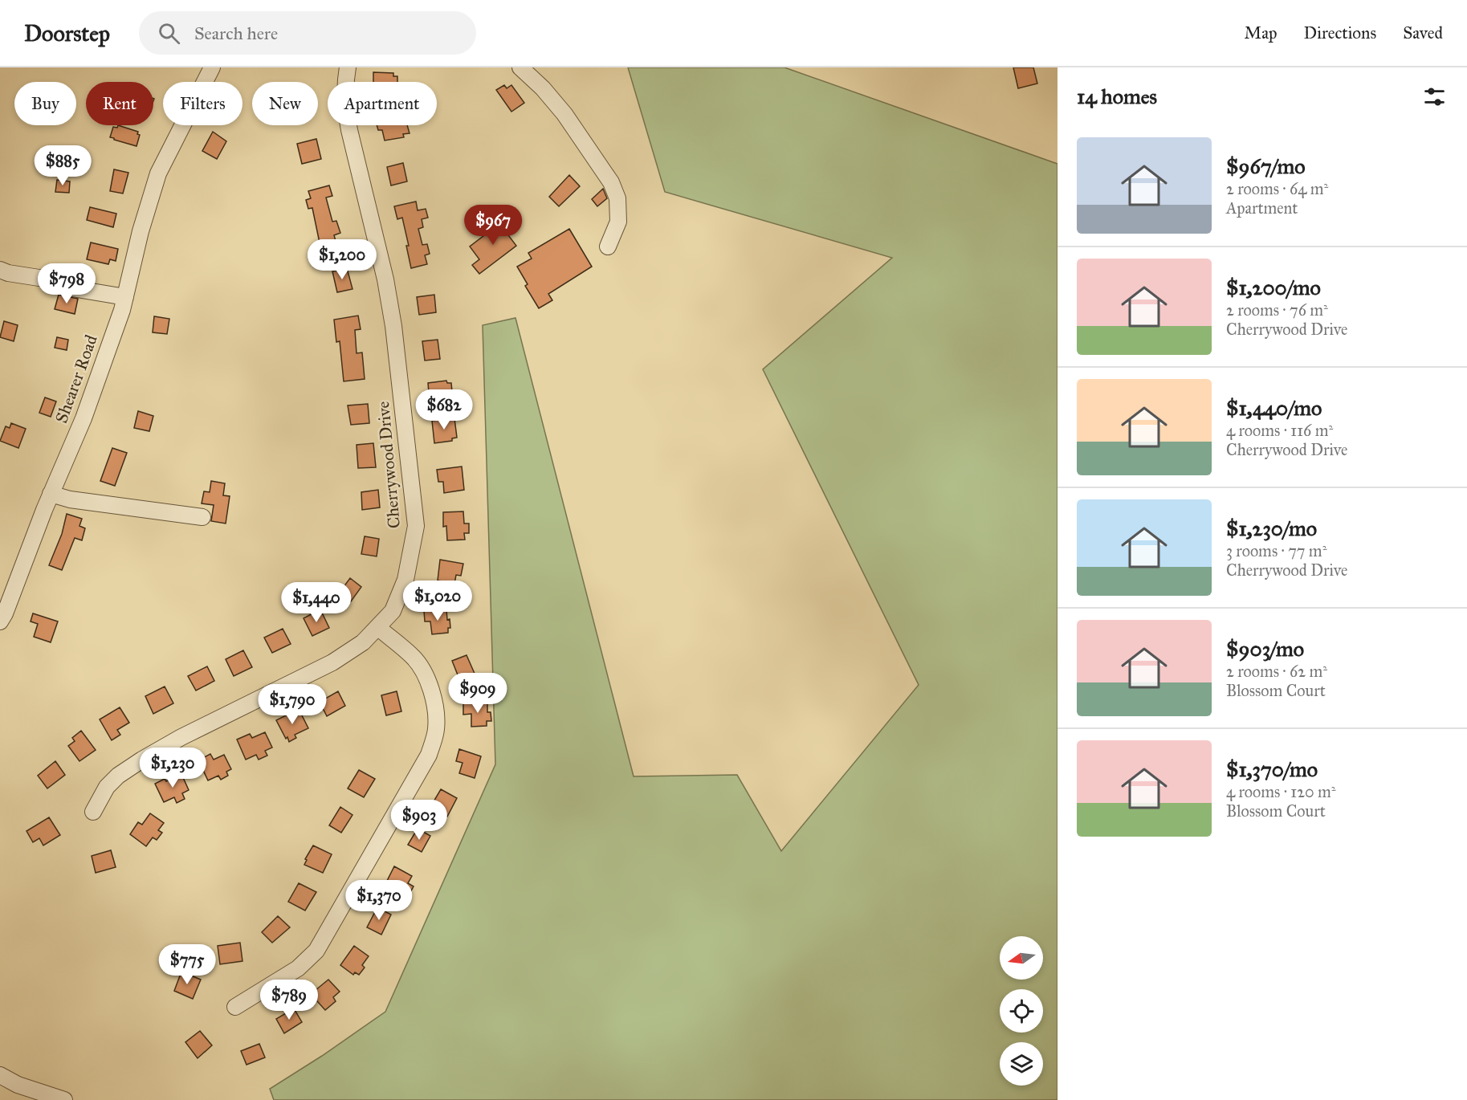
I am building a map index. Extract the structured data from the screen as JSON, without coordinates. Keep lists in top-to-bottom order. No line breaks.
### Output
{"streets":{"street":["Shearer Road","Cherrywood Drive"]},"north":"left","page":{"header":"Doorstep","search":"Search here","nav":["Map","Directions","Saved"],"heading":"14 homes","chip":["Buy","Rent","Filters","New","Apartment"],"list":[{"name":"$967/mo","note":"2 rooms · 64 m² · Apartment"},{"name":"$1,200/mo","note":"2 rooms · 76 m² · Cherrywood Drive"},{"name":"$1,440/mo","note":"4 rooms · 116 m² · Cherrywood Drive"},{"name":"$1,230/mo","note":"3 rooms · 77 m² · Cherrywood Drive"},{"name":"$903/mo","note":"2 rooms · 62 m² · Blossom Court"},{"name":"$1,370/mo","note":"4 rooms · 120 m² · Blossom Court"}],"price":["$885","$967","$1,200","$798","$682","$1,020","$1,440","$909","$1,790","$1,230","$903","$1,370","$775","$789"]}}
